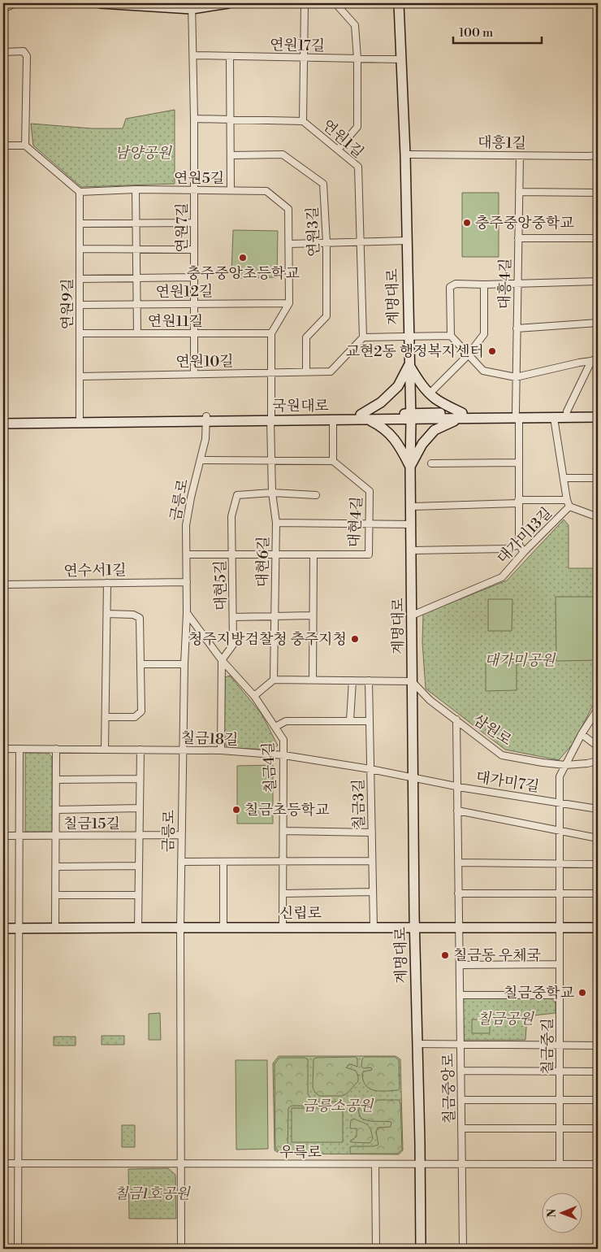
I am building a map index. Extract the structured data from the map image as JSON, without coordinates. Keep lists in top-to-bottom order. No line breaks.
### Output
{"streets":{"street":["연원17길","연원1길","대흥1길","연원5길","연원7길","연원3길","대흥4길","연원12길","계명대로","연원9길","연원11길","연원10길","국원대로","금릉로","대현4길","대가미13길","대현6길","연수서1길","대현5길","삼원로","칠금18길","칠금4길","대가미7길","칠금3길","칠금15길","신립로","칠금중길","칠금중앙로","우륵로"]},"crossings":[["연원17길","연원7길"],["연원17길","계명대로"],["연원1길","연원7길"],["연원1길","연원10길"],["대흥1길","대흥4길"],["대흥1길","계명대로"],["연원5길","연원7길"],["연원5길","연원12길"],["연원5길","연원9길"],["연원7길","연원12길"],["연원7길","연원11길"],["연원7길","연원10길"],["연원3길","연원10길"],["대흥4길","국원대로"],["연원12길","연원9길"],["계명대로","국원대로"],["계명대로","대가미13길"],["계명대로","삼원로"],["계명대로","칠금18길"],["계명대로","대가미7길"],["계명대로","신립로"],["계명대로","우륵로"],["연원9길","연원11길"],["연원9길","연원10길"],["연원9길","국원대로"],["국원대로","금릉로"],["국원대로","대가미13길"],["국원대로","대현6길"],["금릉로","대현4길"],["금릉로","연수서1길"],["금릉로","칠금18길"],["금릉로","칠금4길"],["금릉로","칠금15길"],["금릉로","신립로"],["금릉로","우륵로"],["대현4길","대현6길"],["대현4길","대현5길"],["대현6길","대현5길"],["대현5길","칠금4길"],["삼원로","칠금중길"],["삼원로","칠금중앙로"],["칠금18길","칠금4길"],["칠금18길","대가미7길"],["칠금18길","칠금3길"],["칠금4길","신립로"],["대가미7길","칠금중길"],["대가미7길","칠금중앙로"],["칠금3길","신립로"],["신립로","칠금중길"],["신립로","칠금중앙로"],["칠금중길","우륵로"],["칠금중앙로","우륵로"]],"parks":["남양공원","대가미공원","칠금공원","금릉소공원","칠금1호공원"],"places":["충주중앙중학교","충주중앙초등학교","교현2동 행정복지센터","청주지방검찰청 충주지청","칠금초등학교","칠금동 우체국","칠금중학교"],"scale_bar":"100 m","north":"left"}
